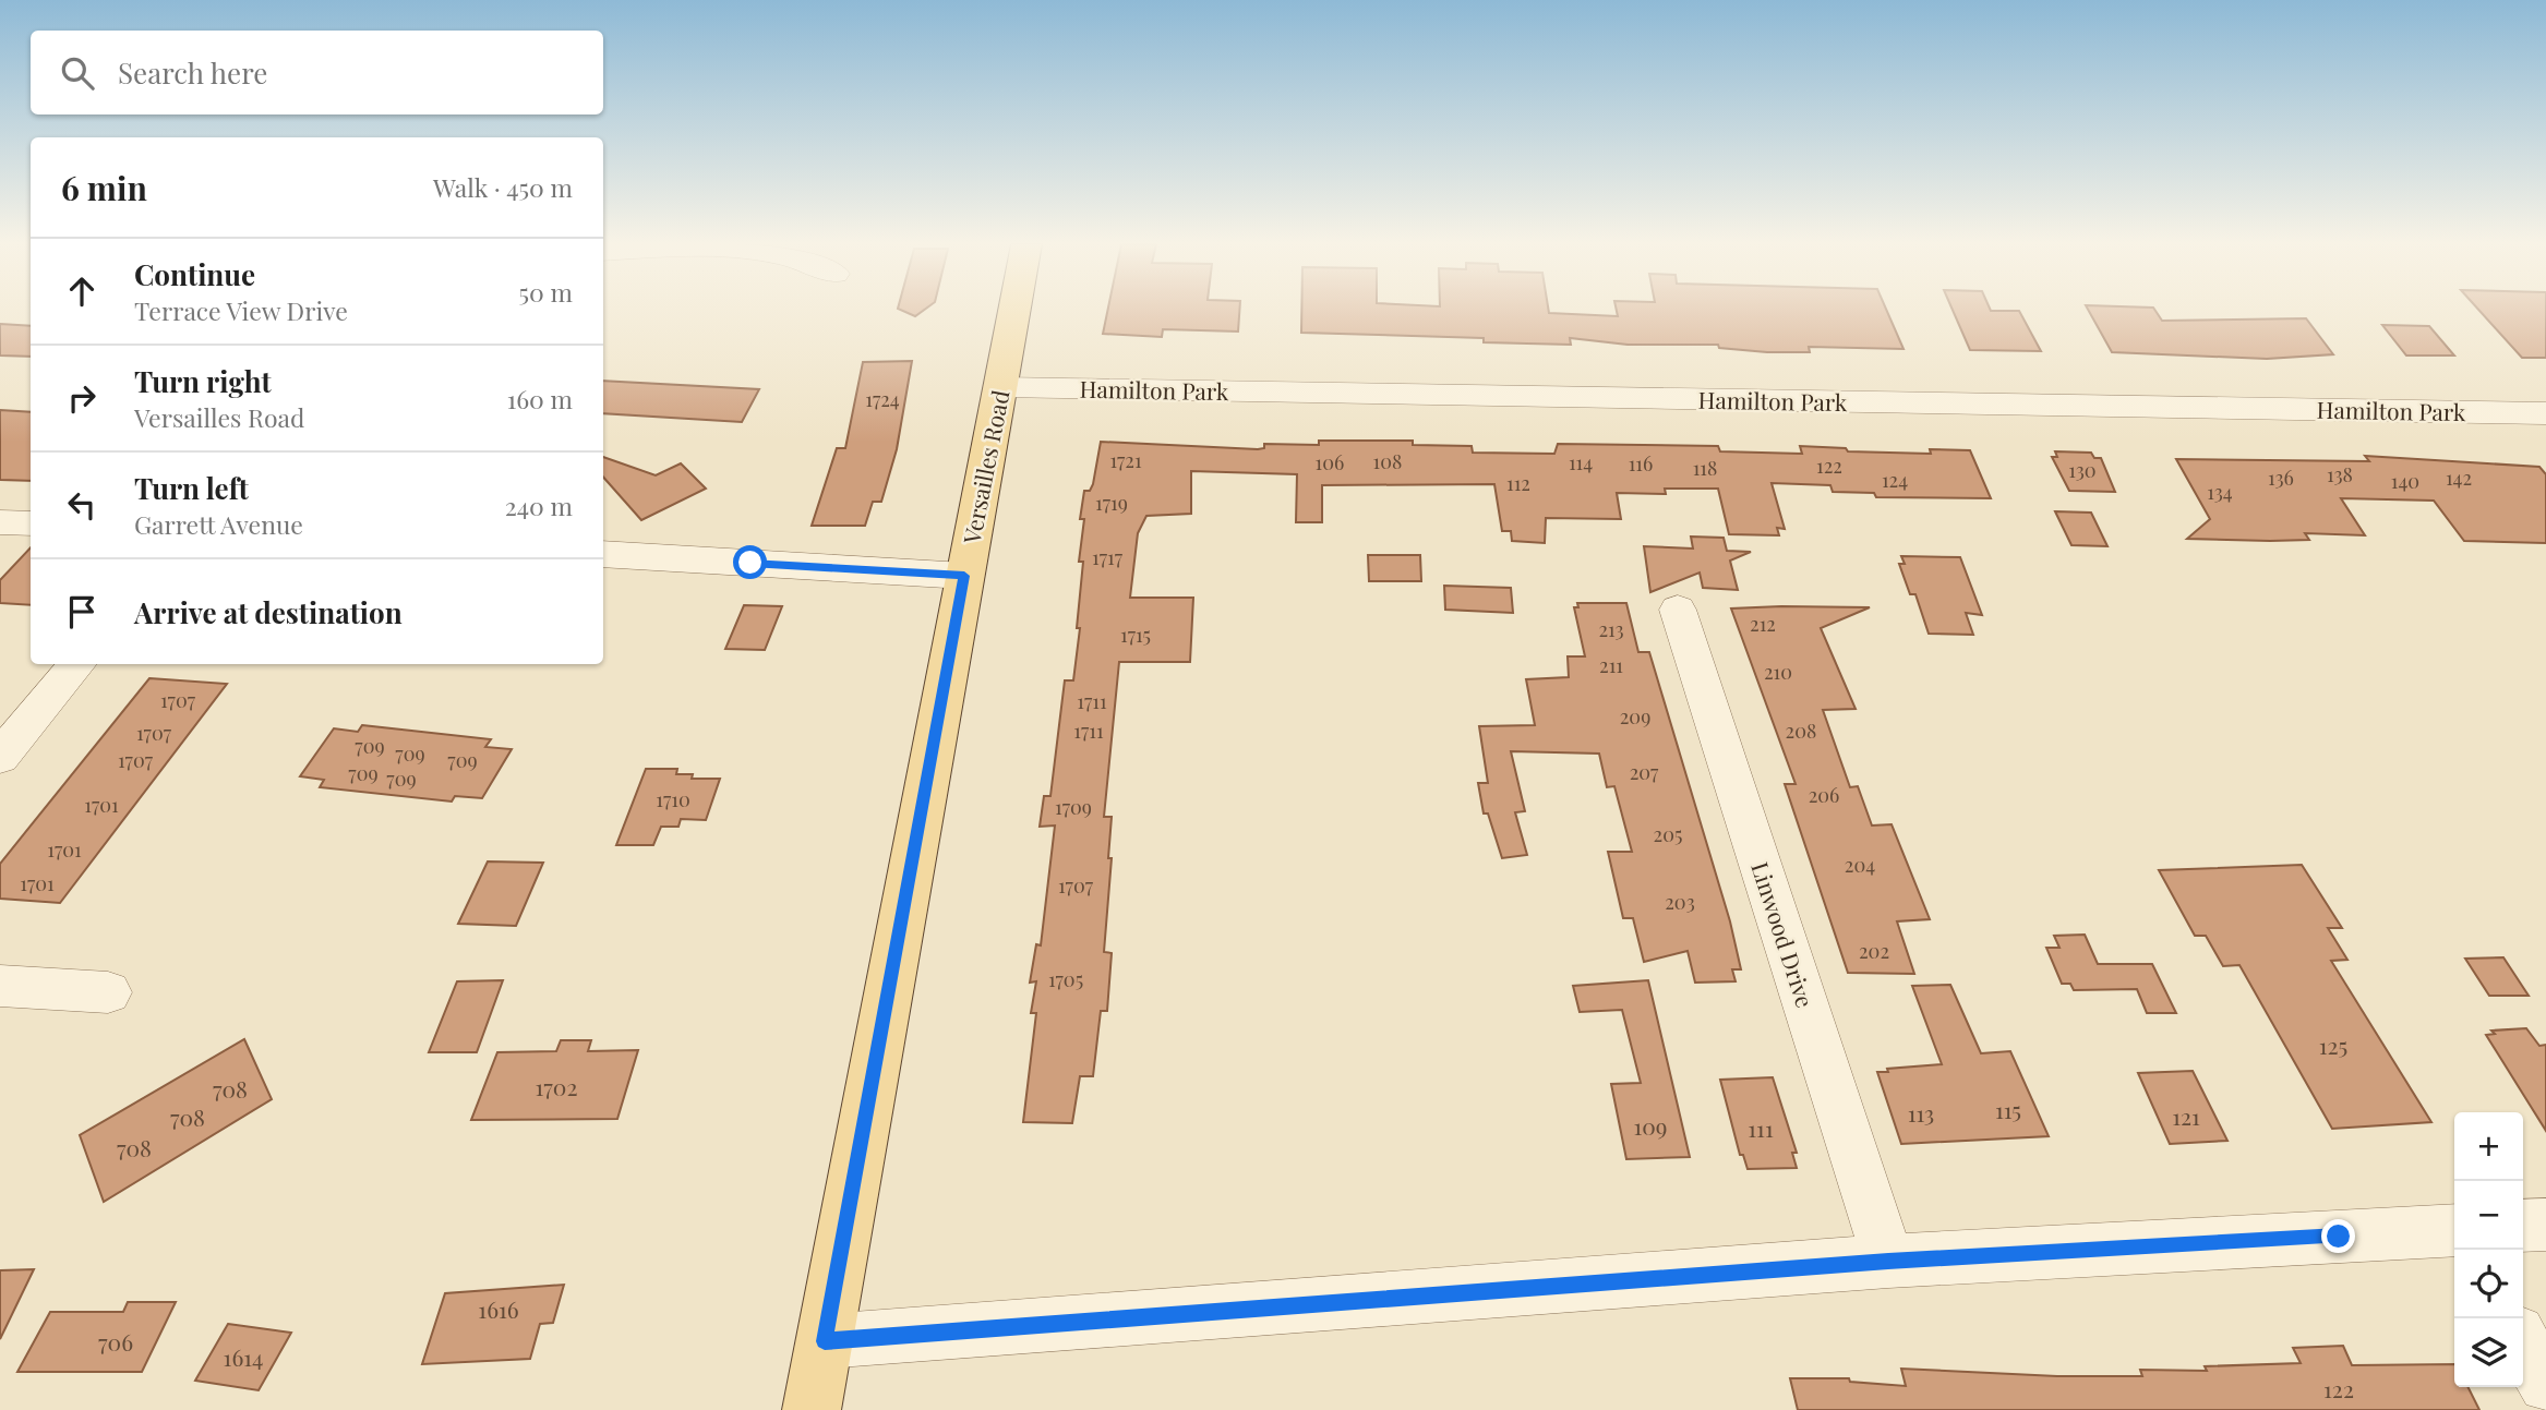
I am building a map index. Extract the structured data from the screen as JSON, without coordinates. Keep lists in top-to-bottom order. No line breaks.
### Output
{"streets":{"main road":["Versailles Road"],"street":["Hamilton Park","Linwood Drive"]},"crossings":[["Hamilton Park","Versailles Road"]],"house_numbers":["1724","1721","108","106","114","116","122","118","130","138","136","142","124","140","112","134","1719","1717","212","213","1715","211","210","1707","1711","209","1711","208","1707","709","709","1707","709","207","709","709","206","1710","1701","1709","205","1701","204","1701","1707","203","202","1705","125","1702","708","115","113","121","708","109","111","708","1616","706","1614","122"],"page":{"search":"Search here","heading":["6 min","Walk · 450 m"],"list":[["Continue","Terrace View Drive","50 m"],["Turn right","Versailles Road","160 m"],["Turn left","Garrett Avenue","240 m"],"Arrive at destination"],"map_buttons":["+","−"]}}
